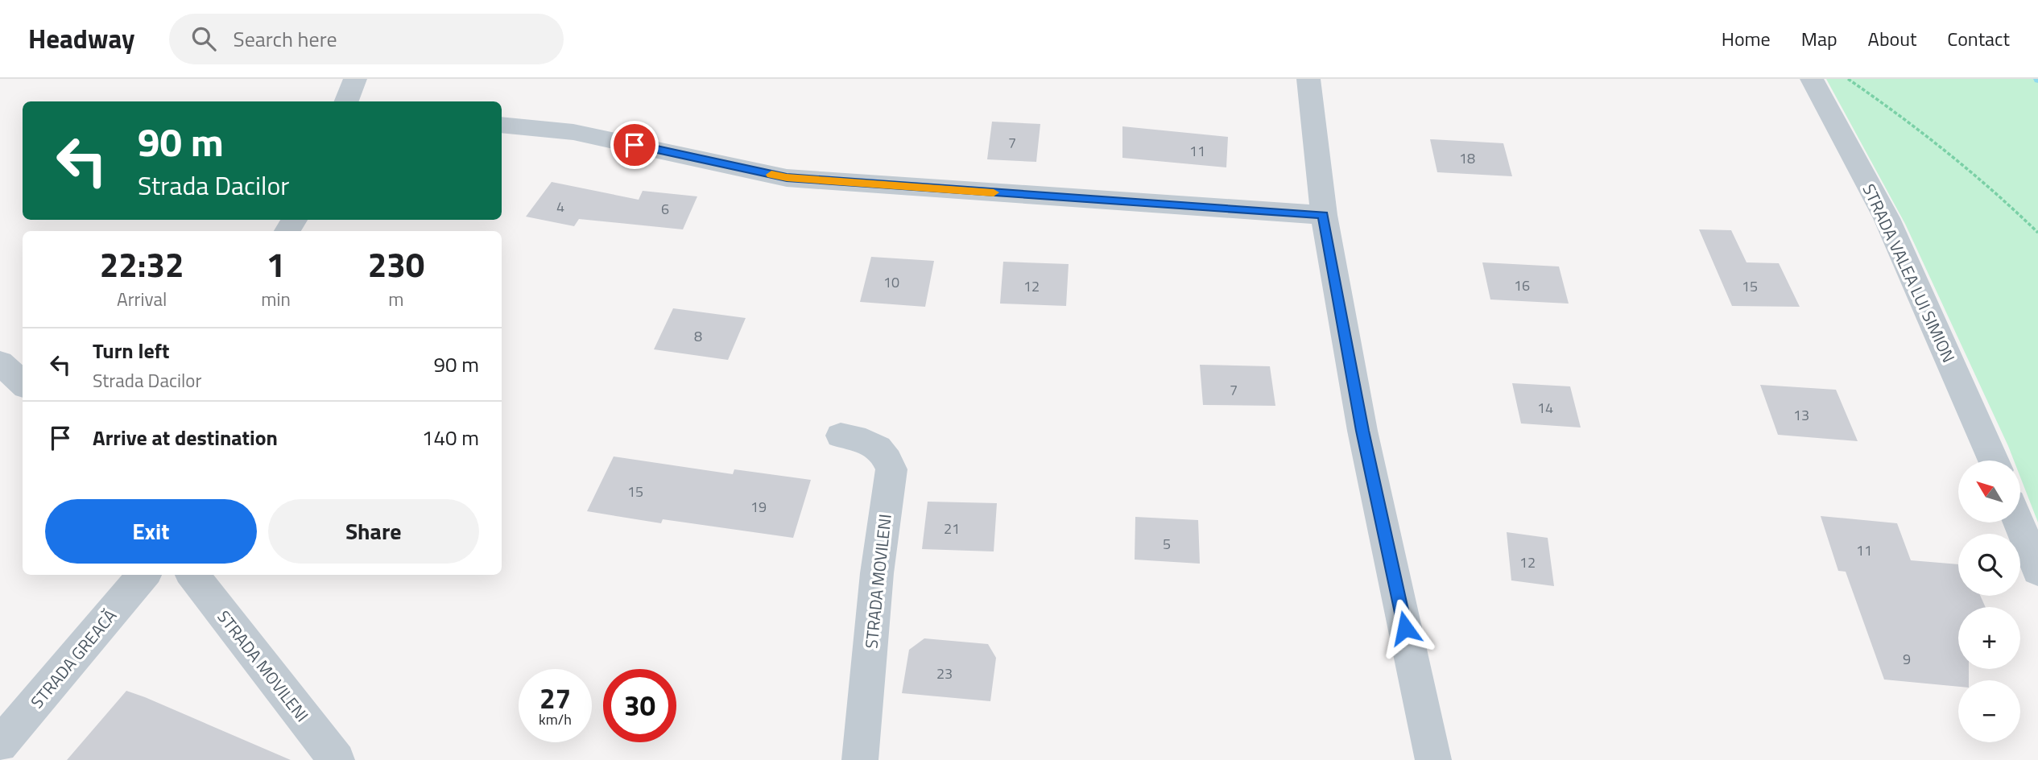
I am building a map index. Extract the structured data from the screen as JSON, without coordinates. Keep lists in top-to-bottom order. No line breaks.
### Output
{"streets":{"street":["STRADA VALEA LUI SIMION","STRADA MOVILENI","STRADA GREACĂ"]},"house_numbers":["7","11","18","4","6","10","16","12","15","8","7","14","13","15","19","21","5","11","12","9","23"],"north":"top left","page":{"header":"Headway","search":"Search here","nav":["Home","Map","About","Contact"],"turn":["90 m","Strada Dacilor"],"eta":["22:32","Arrival","1","min","230","m"],"list":[{"name":"Turn left","note":"Strada Dacilor","value":"90 m"},{"name":"Arrive at destination","value":"140 m"}],"map_buttons":["+","−"],"buttons":["Exit","Share"],"speed":"27 km/h","limit":"30"}}
